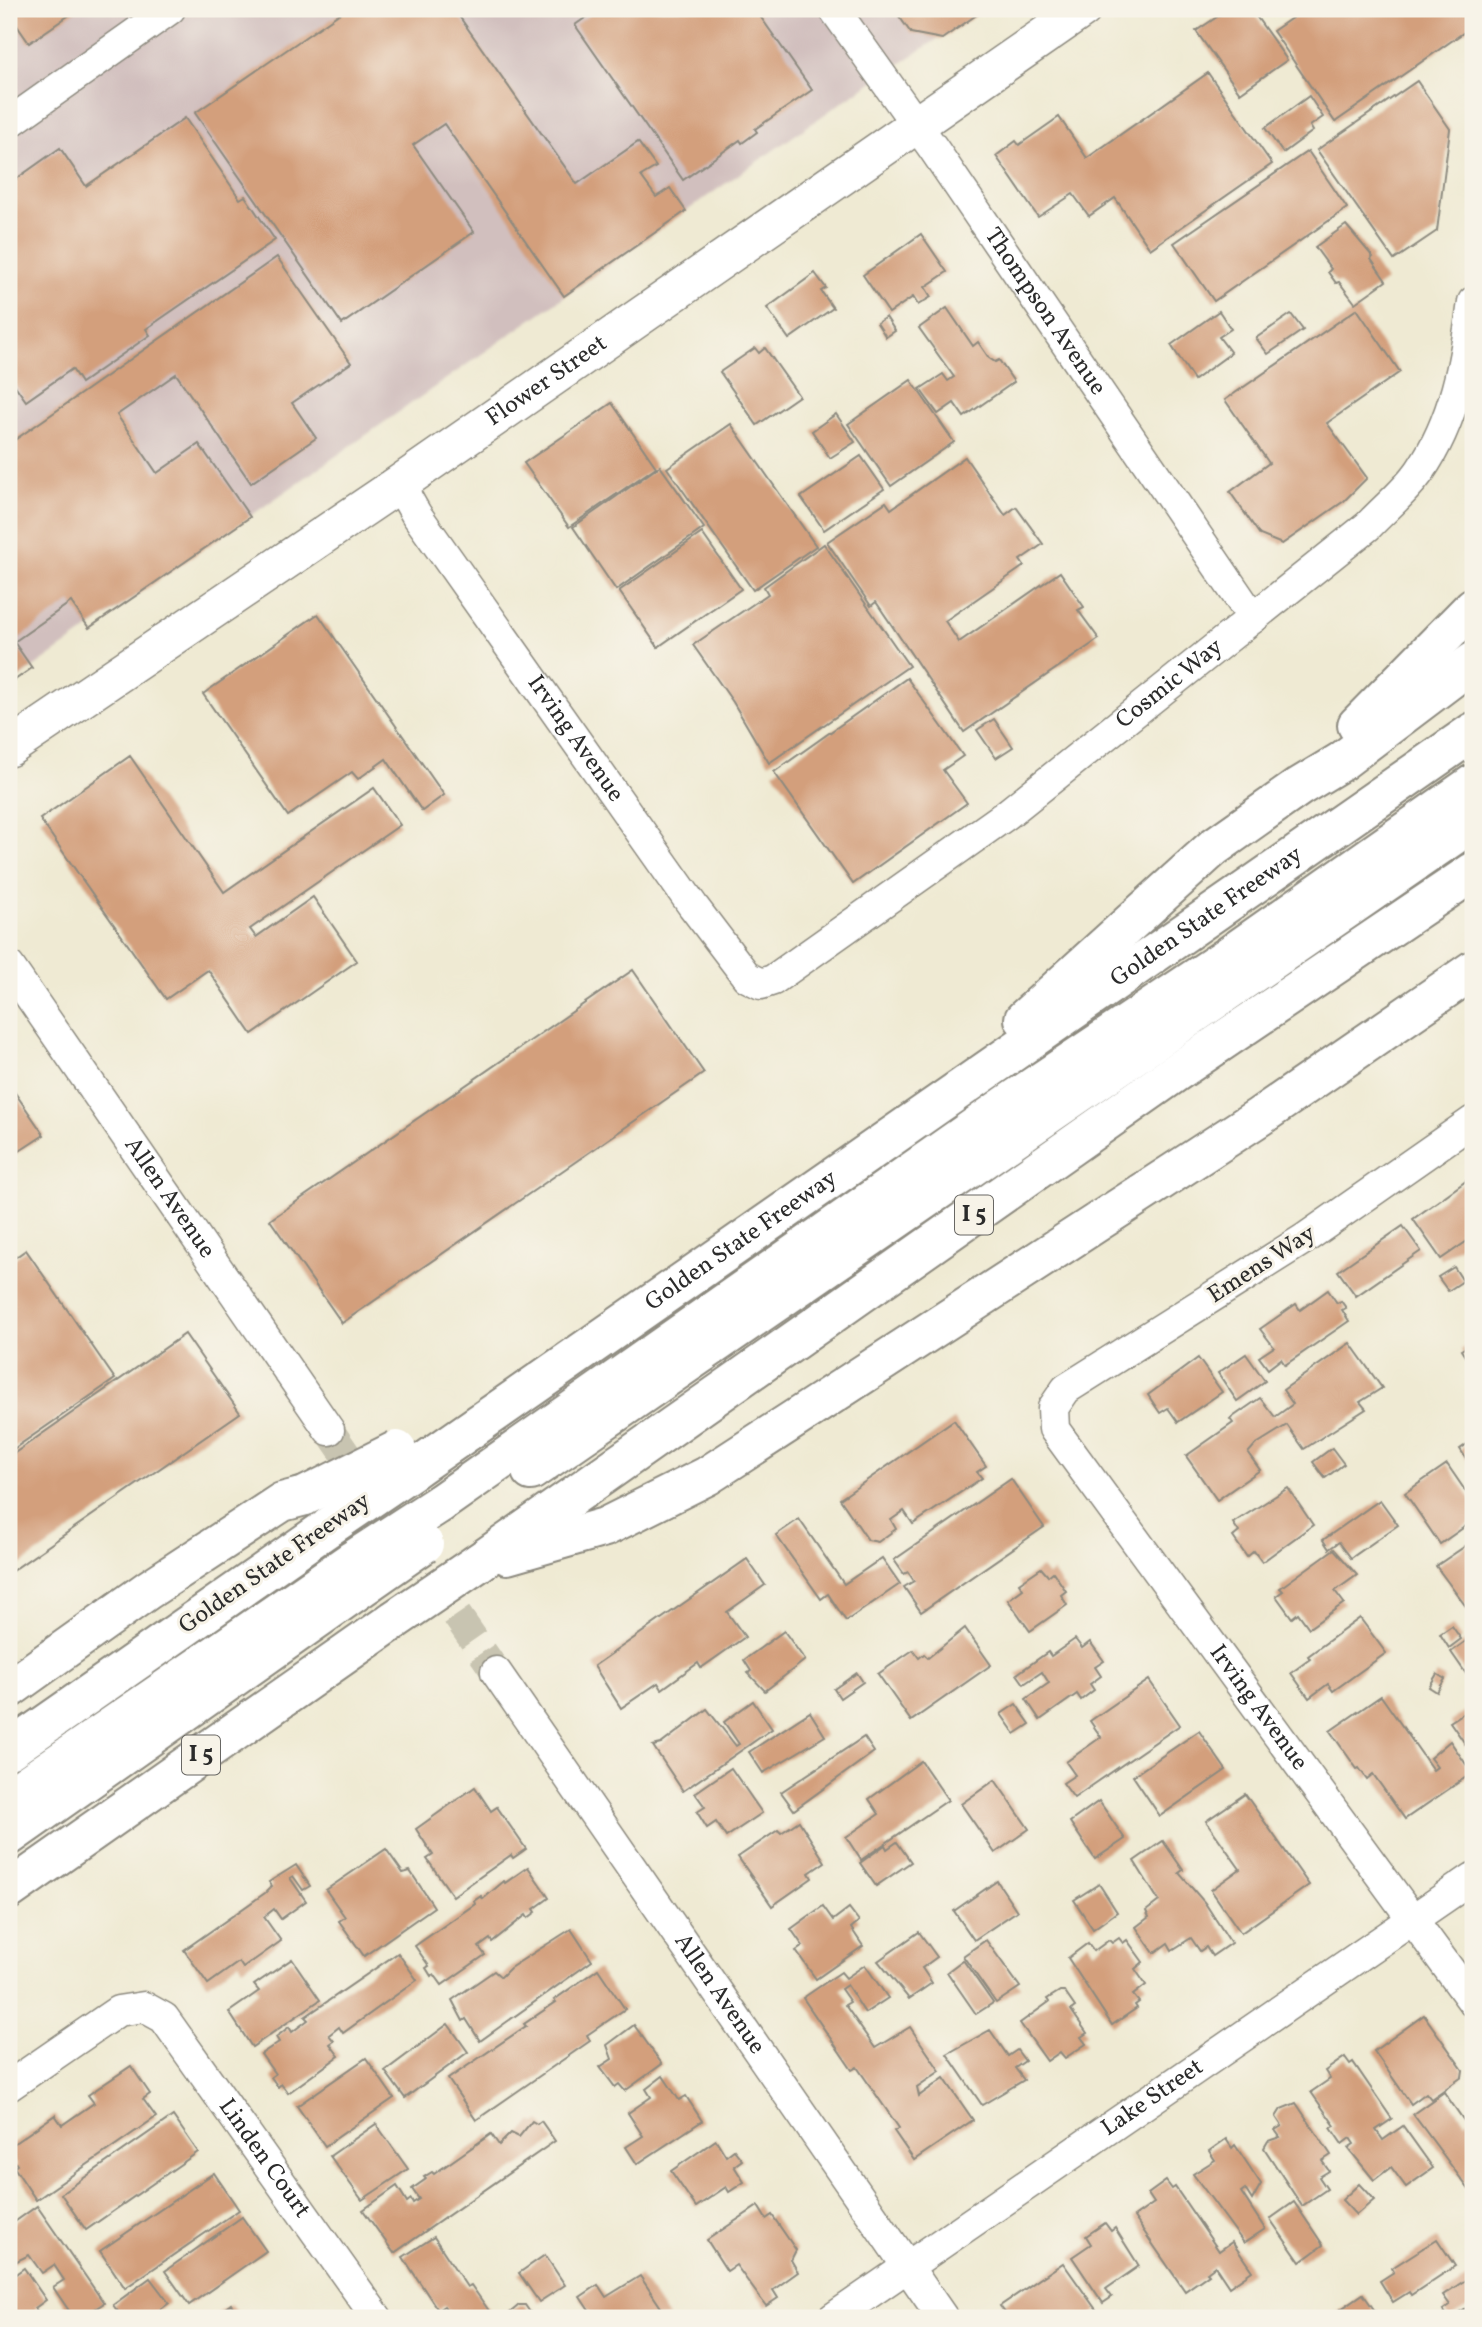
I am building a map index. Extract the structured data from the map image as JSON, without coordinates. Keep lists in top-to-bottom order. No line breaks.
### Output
{"streets":{"highway":["Golden State Freeway","I 5"],"street":["Thompson Avenue","Flower Street","Cosmic Way","Irving Avenue","Allen Avenue","Emens Way","Lake Street","Linden Court"]},"crossings":[["Thompson Avenue","Flower Street"],["Thompson Avenue","Cosmic Way"],["Flower Street","Irving Avenue"],["Cosmic Way","Irving Avenue"],["Irving Avenue","Emens Way"],["Irving Avenue","Lake Street"],["Allen Avenue","Lake Street"]]}
